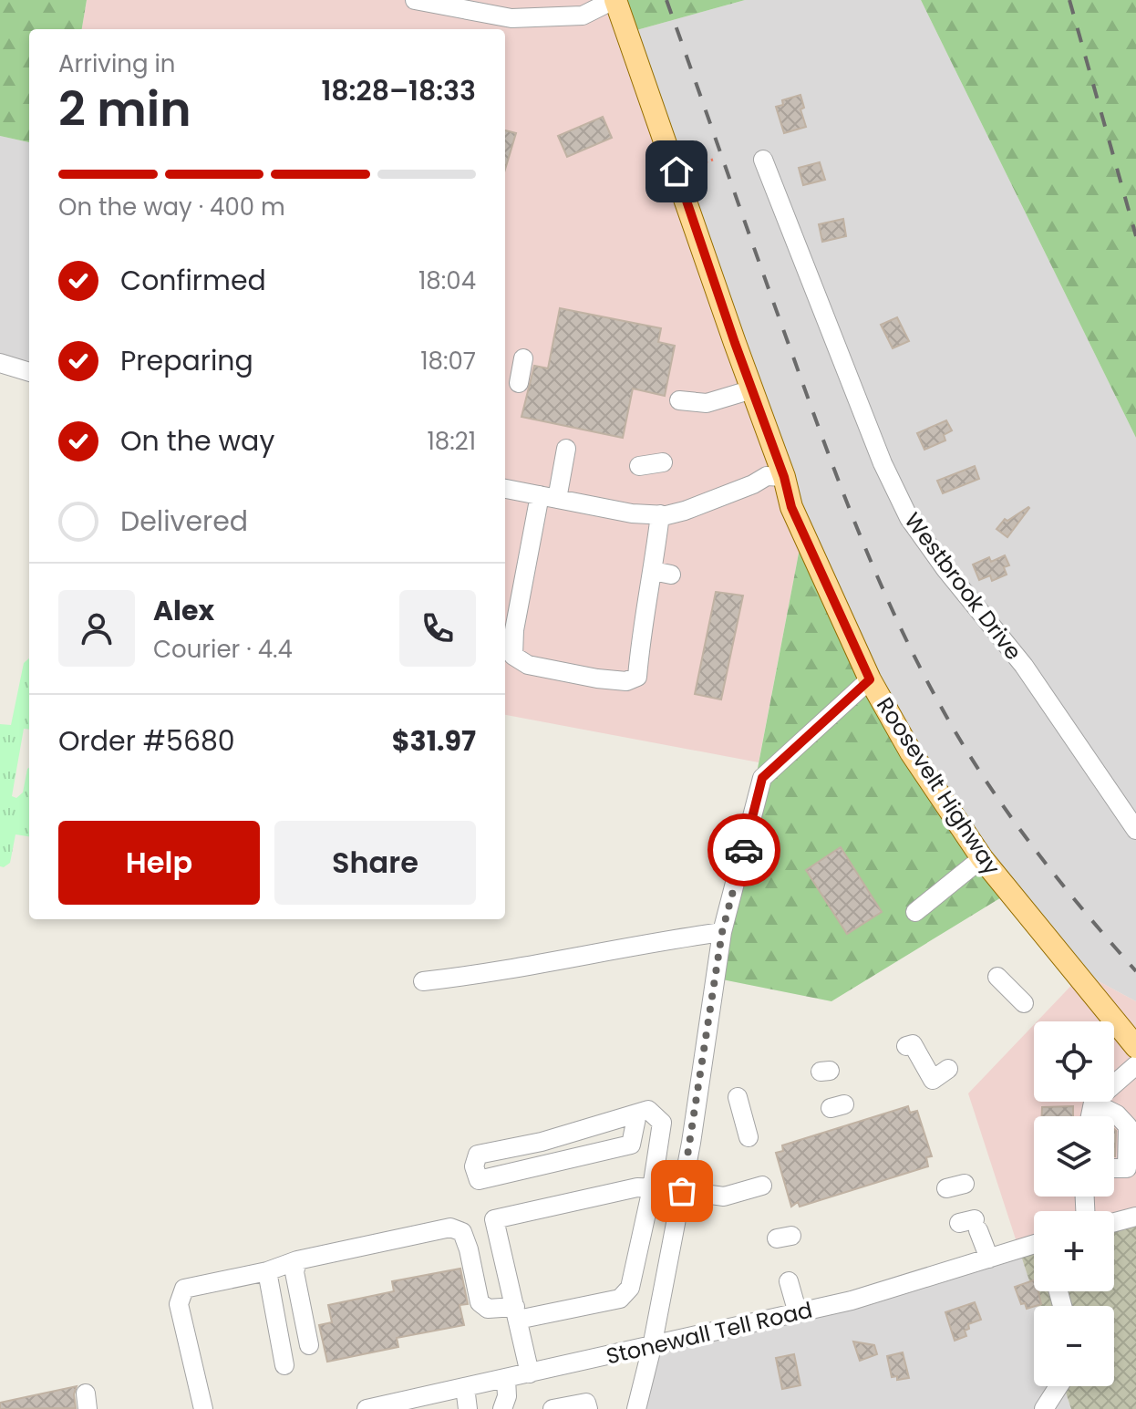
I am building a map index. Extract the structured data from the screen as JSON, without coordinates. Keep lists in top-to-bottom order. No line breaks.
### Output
{"streets":{"main road":["Roosevelt Highway"],"street":["Westbrook Drive","Stonewall Tell Road"]},"page":{"heading":["2 min","Arriving in","18:28–18:33"],"panel":["Alex","Courier · 4.4","Order #5680","$31.97"],"bar":"On the way · 400 m","list":[["Confirmed","18:04"],["Preparing","18:07"],["On the way","18:21"],"Delivered"],"buttons":["Help","Share"],"map_buttons":["+","−"]}}
